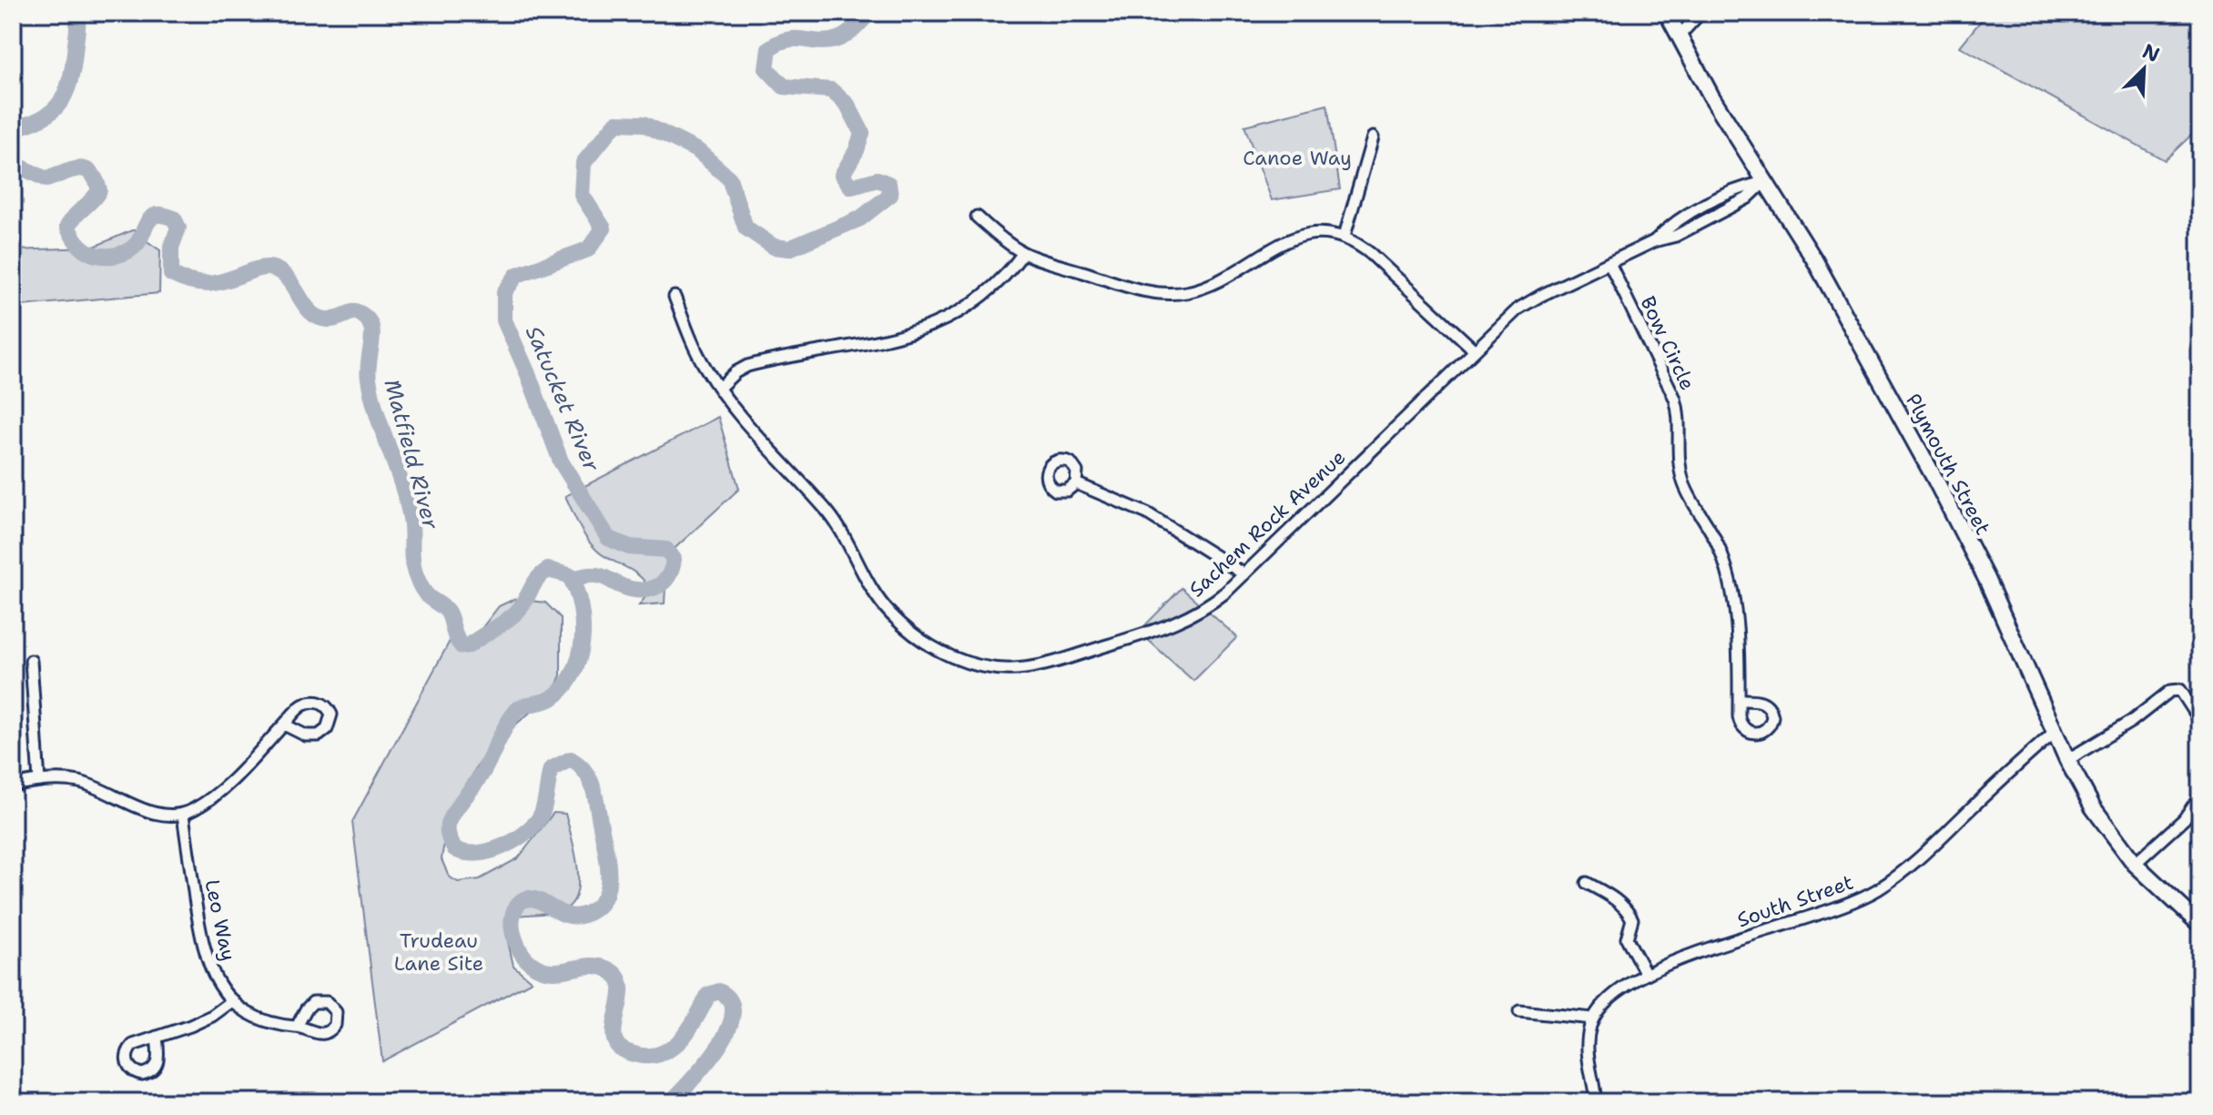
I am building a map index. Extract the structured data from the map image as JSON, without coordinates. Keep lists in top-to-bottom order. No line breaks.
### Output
{"streets":{"main road":["Plymouth Street"],"street":["Bow Circle","Sachem Rock Avenue","South Street","Leo Way"]},"crossings":[["Bow Circle","Sachem Rock Avenue"],["Plymouth Street","Sachem Rock Avenue"],["Plymouth Street","South Street"]],"water":["Satucket River","Matfield River"],"parks":["Canoe Way","Trudeau Lane Site"],"north":"top right"}
